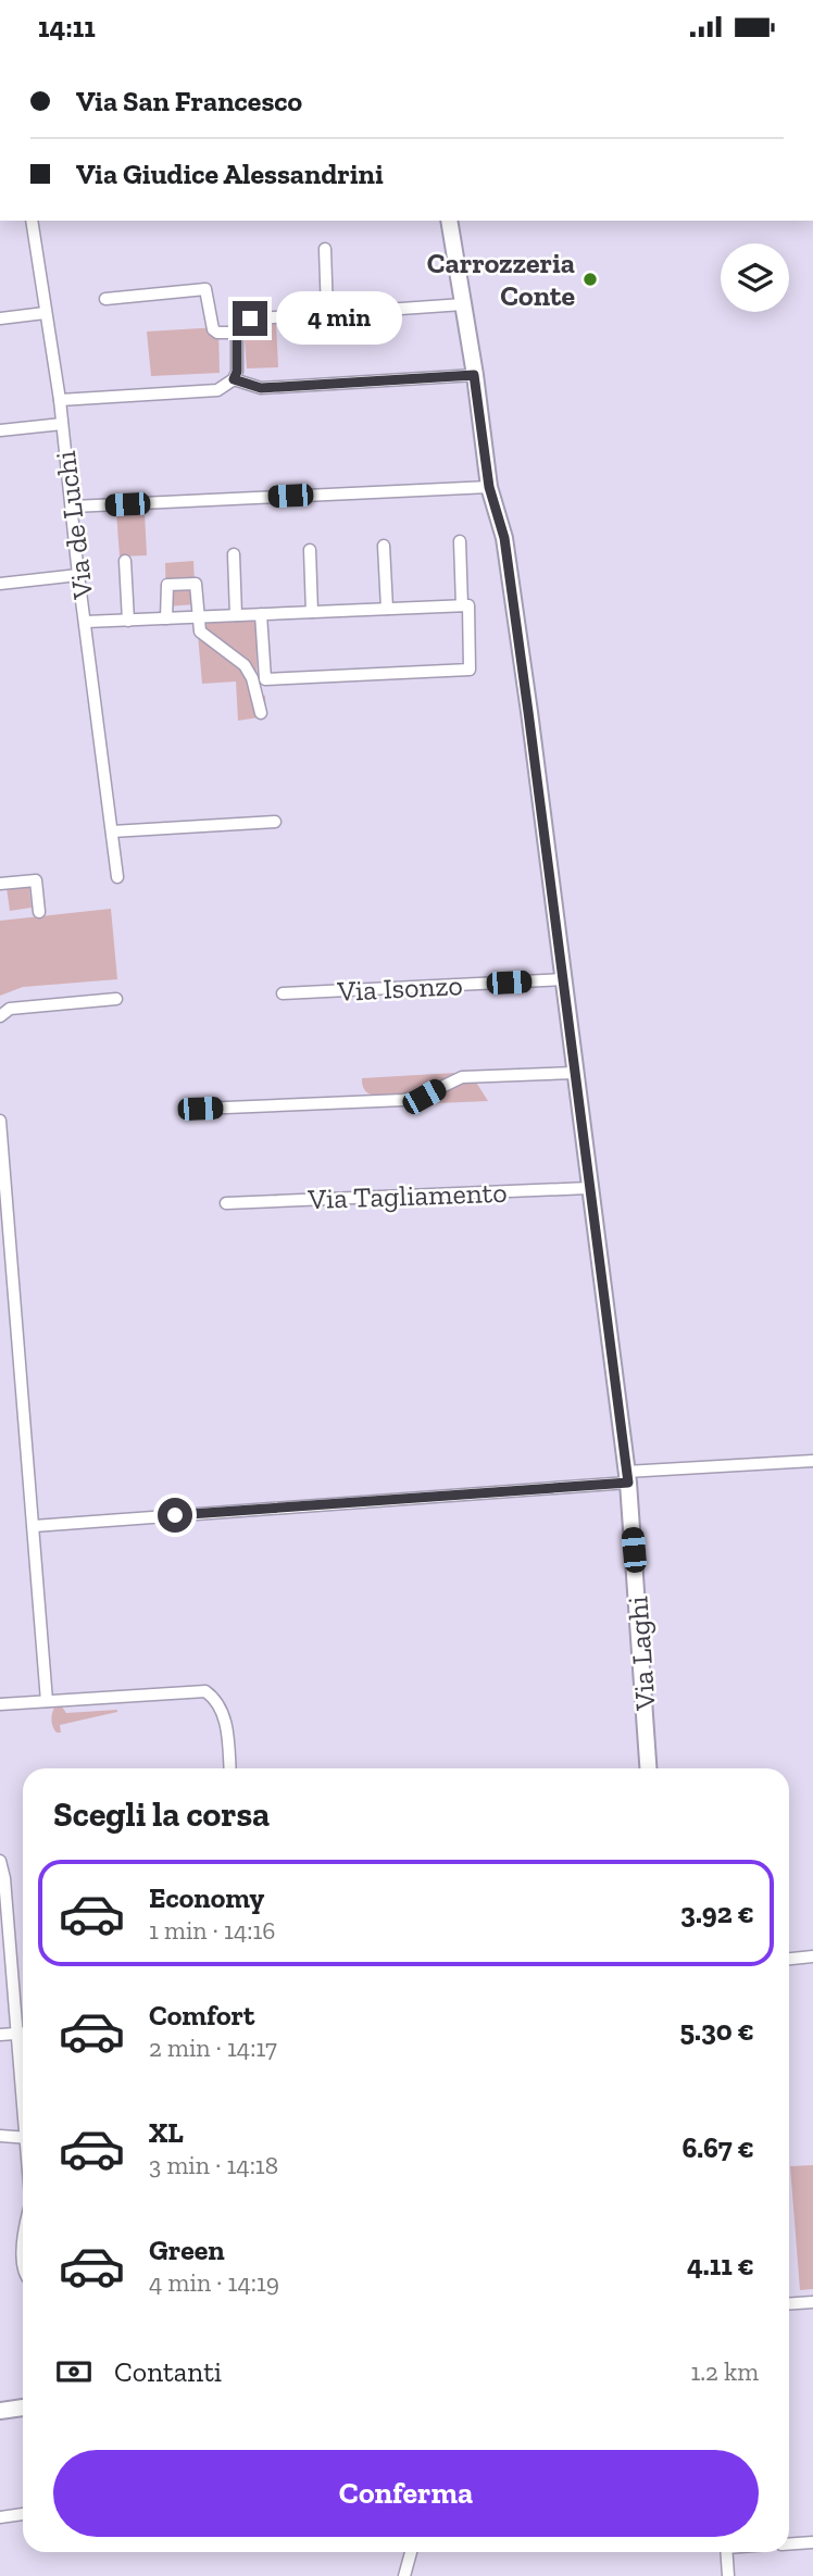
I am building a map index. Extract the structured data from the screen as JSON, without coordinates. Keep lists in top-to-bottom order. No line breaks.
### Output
{"streets":{"street":["Via de Luchi","Via Isonzo","Via Tagliamento","Via Laghi"]},"crossings":[["Via Isonzo","Via Laghi"],["Via Tagliamento","Via Laghi"]],"places":["Carrozzeria Conte"],"page":{"status":"14:11","banner":["Via San Francesco","Via Giudice Alessandrini"],"bubble":"4 min","heading":"Scegli la corsa","list":[{"name":"Economy","note":"1 min · 14:16","value":"3.92 €"},{"name":"Comfort","note":"2 min · 14:17","value":"5.30 €"},{"name":"XL","note":"3 min · 14:18","value":"6.67 €"},{"name":"Green","note":"4 min · 14:19","value":"4.11 €"}],"pay":["Contanti","1.2 km"],"buttons":"Conferma"}}
